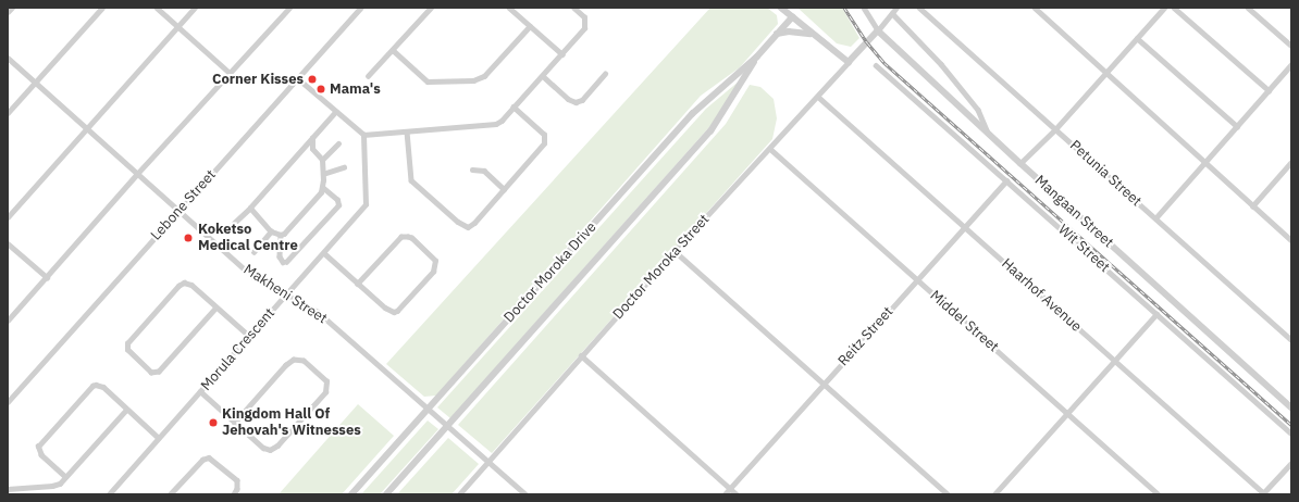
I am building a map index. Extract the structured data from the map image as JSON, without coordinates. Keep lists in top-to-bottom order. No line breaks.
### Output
{"streets":{"street":["Petunia Street","Lebone Street","Mangaan Street","Wit Street","Doctor Moroka Street","Doctor Moroka Drive","Makheni Street","Haarhof Avenue","Middel Street","Reitz Street","Morula Crescent"]},"crossings":[["Lebone Street","Makheni Street"],["Mangaan Street","Doctor Moroka Street"],["Wit Street","Reitz Street"],["Doctor Moroka Street","Makheni Street"],["Doctor Moroka Street","Haarhof Avenue"],["Doctor Moroka Street","Middel Street"],["Doctor Moroka Drive","Makheni Street"],["Makheni Street","Morula Crescent"],["Haarhof Avenue","Reitz Street"],["Middel Street","Reitz Street"]],"places":["Corner Kisses","Mama's","Koketso Medical Centre","Kingdom Hall Of Jehovah's Witnesses"]}
